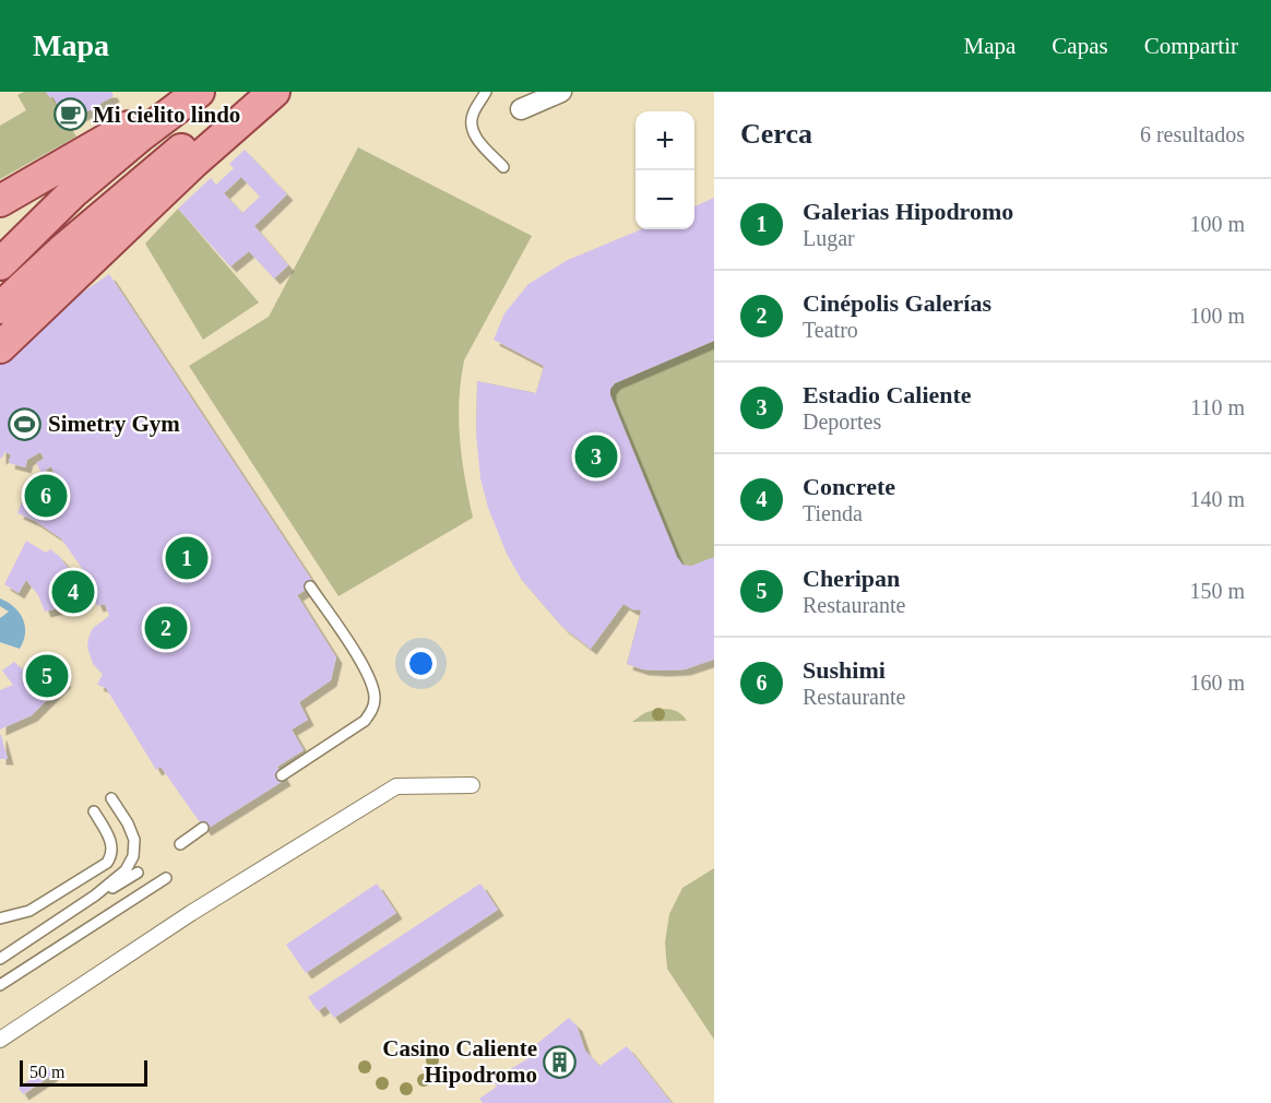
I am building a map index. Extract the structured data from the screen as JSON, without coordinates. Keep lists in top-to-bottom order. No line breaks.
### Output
{"places":{"cafe":["Mi cielito lindo"],"sports":["Simetry Gym"],"building":["Casino Caliente Hipodromo"]},"scale_bar":"50 m","page":{"header":"Mapa","nav":["Mapa","Capas","Compartir"],"heading":["Cerca","6 resultados"],"map_buttons":["+","−"],"list":[{"mark":"1","name":"Galerias Hipodromo","note":"Lugar","value":"100 m"},{"mark":"2","name":"Cinépolis Galerías","note":"Teatro","value":"100 m"},{"mark":"3","name":"Estadio Caliente","note":"Deportes","value":"110 m"},{"mark":"4","name":"Concrete","note":"Tienda","value":"140 m"},{"mark":"5","name":"Cheripan","note":"Restaurante","value":"150 m"},{"mark":"6","name":"Sushimi","note":"Restaurante","value":"160 m"}],"pins":["3","6","1","4","2","5"],"scale":"50 m"}}
